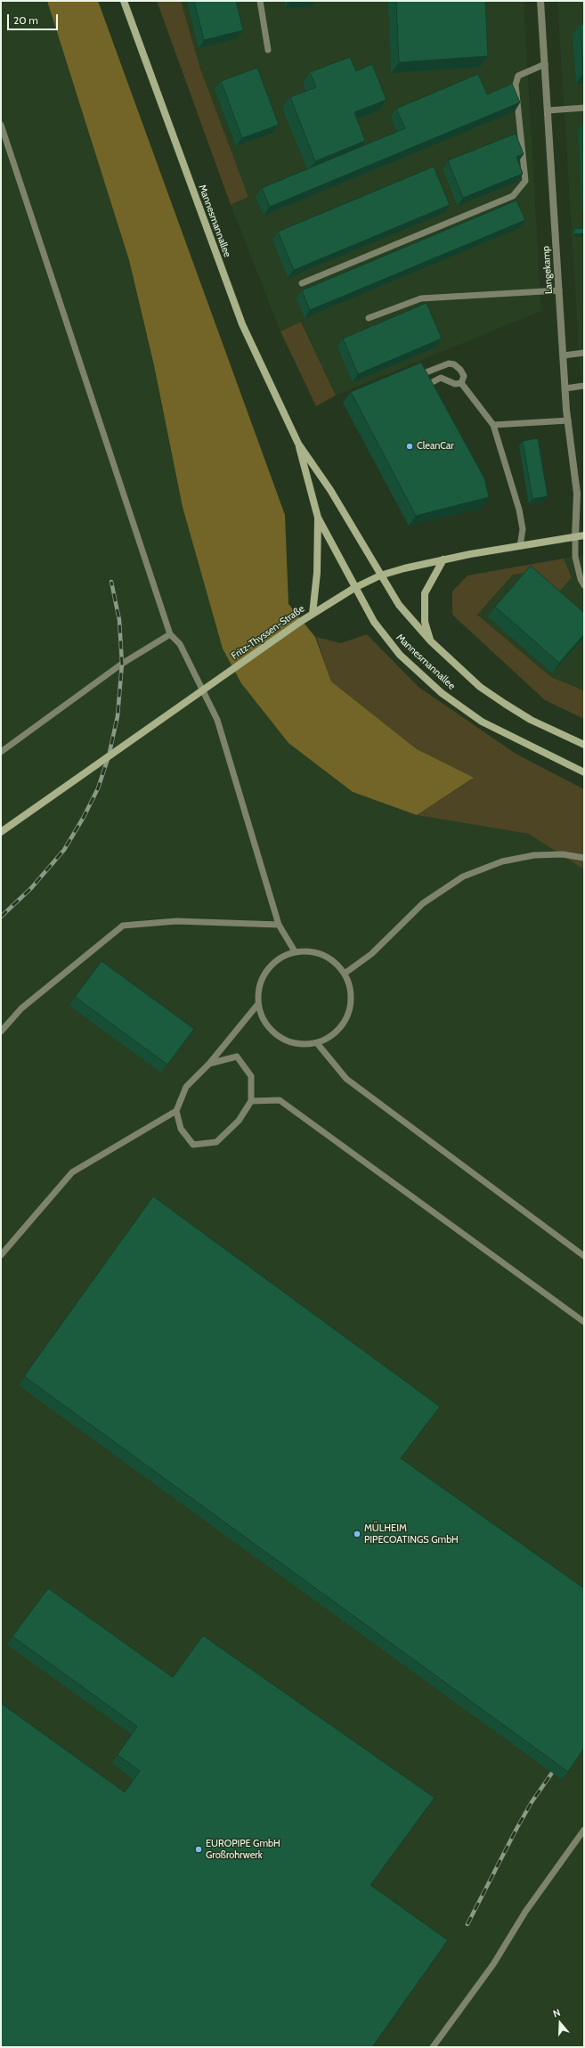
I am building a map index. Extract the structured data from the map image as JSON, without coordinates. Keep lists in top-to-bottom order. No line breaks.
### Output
{"streets":{"main road":["Mannesmannallee","Fritz-Thyssen-Straße"],"street":["Langekamp"]},"crossings":[["Mannesmannallee","Fritz-Thyssen-Straße"],["Langekamp","Fritz-Thyssen-Straße"]],"places":["CleanCar","MÜLHEIM PIPECOATINGS GmbH","EUROPIPE GmbH Großrohrwerk"],"scale_bar":"20 m","north":"top"}
